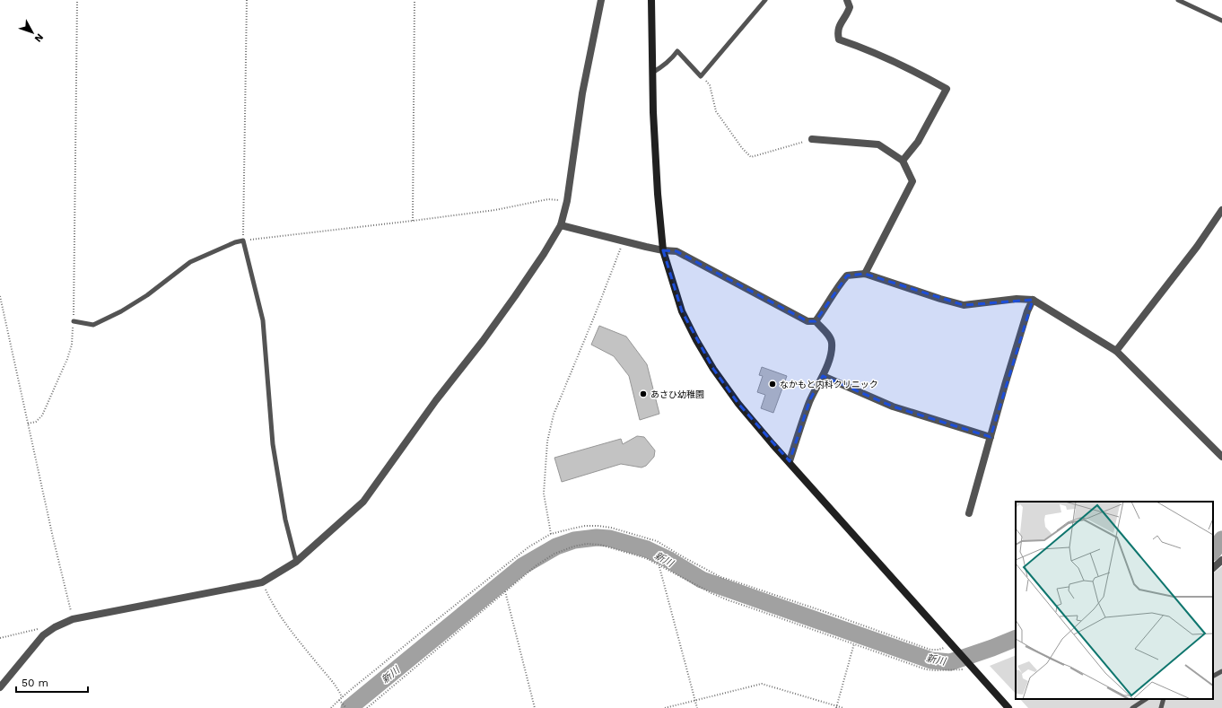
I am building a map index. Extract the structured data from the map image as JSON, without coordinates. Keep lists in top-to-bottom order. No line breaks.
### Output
{"water":["新川"],"places":["なかもと内科クリニック","あさひ幼稚園"],"scale_bar":"50 m","north":"bottom right"}
